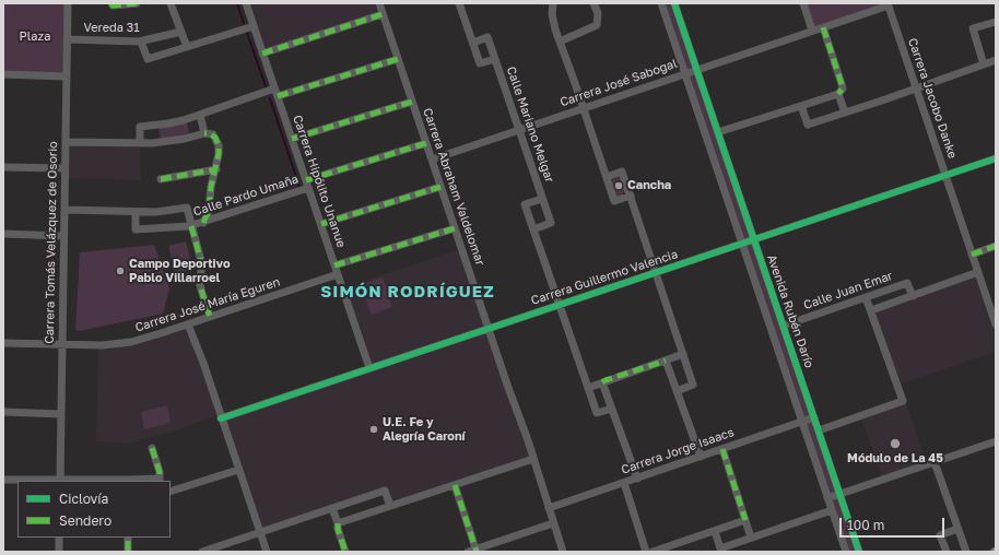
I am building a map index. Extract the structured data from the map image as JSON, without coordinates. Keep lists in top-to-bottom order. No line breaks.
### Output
{"streets":{"street":["Vereda 31","Carrera José Sabogal","Carrera Jacobo Danke","Calle Mariano Melgar","Carrera Hipólito Unanue","Carrera Abraham Valdelomar","Calle Pardo Umaña","Carrera Tomás Velázquez de Osorio","Carrera Guillermo Valencia","Calle Juan Emar","Carrera José María Eguren","Avenida Rubén Darío","Carrera Jorge Isaacs"]},"crossings":[["Vereda 31","Carrera Tomás Velázquez de Osorio"],["Carrera José Sabogal","Carrera Jacobo Danke"],["Carrera José Sabogal","Calle Mariano Melgar"],["Carrera José Sabogal","Carrera Abraham Valdelomar"],["Carrera José Sabogal","Avenida Rubén Darío"],["Carrera Jacobo Danke","Carrera Guillermo Valencia"],["Calle Mariano Melgar","Carrera Guillermo Valencia"],["Carrera Hipólito Unanue","Calle Pardo Umaña"],["Carrera Hipólito Unanue","Carrera Guillermo Valencia"],["Carrera Hipólito Unanue","Carrera José María Eguren"],["Carrera Abraham Valdelomar","Calle Pardo Umaña"],["Carrera Abraham Valdelomar","Carrera Guillermo Valencia"],["Carrera Abraham Valdelomar","Carrera Jorge Isaacs"],["Calle Pardo Umaña","Carrera Tomás Velázquez de Osorio"],["Carrera Tomás Velázquez de Osorio","Carrera José María Eguren"],["Carrera Guillermo Valencia","Avenida Rubén Darío"],["Calle Juan Emar","Avenida Rubén Darío"],["Avenida Rubén Darío","Carrera Jorge Isaacs"]],"districts":["SIMÓN RODRÍGUEZ"],"parks":["Plaza"],"places":["Cancha","Campo Deportivo Pablo Villarroel","U.E. Fe y Alegría Caroní","Módulo de La 45"],"legend":["Ciclovía","Sendero"],"scale_bar":"100 m"}
